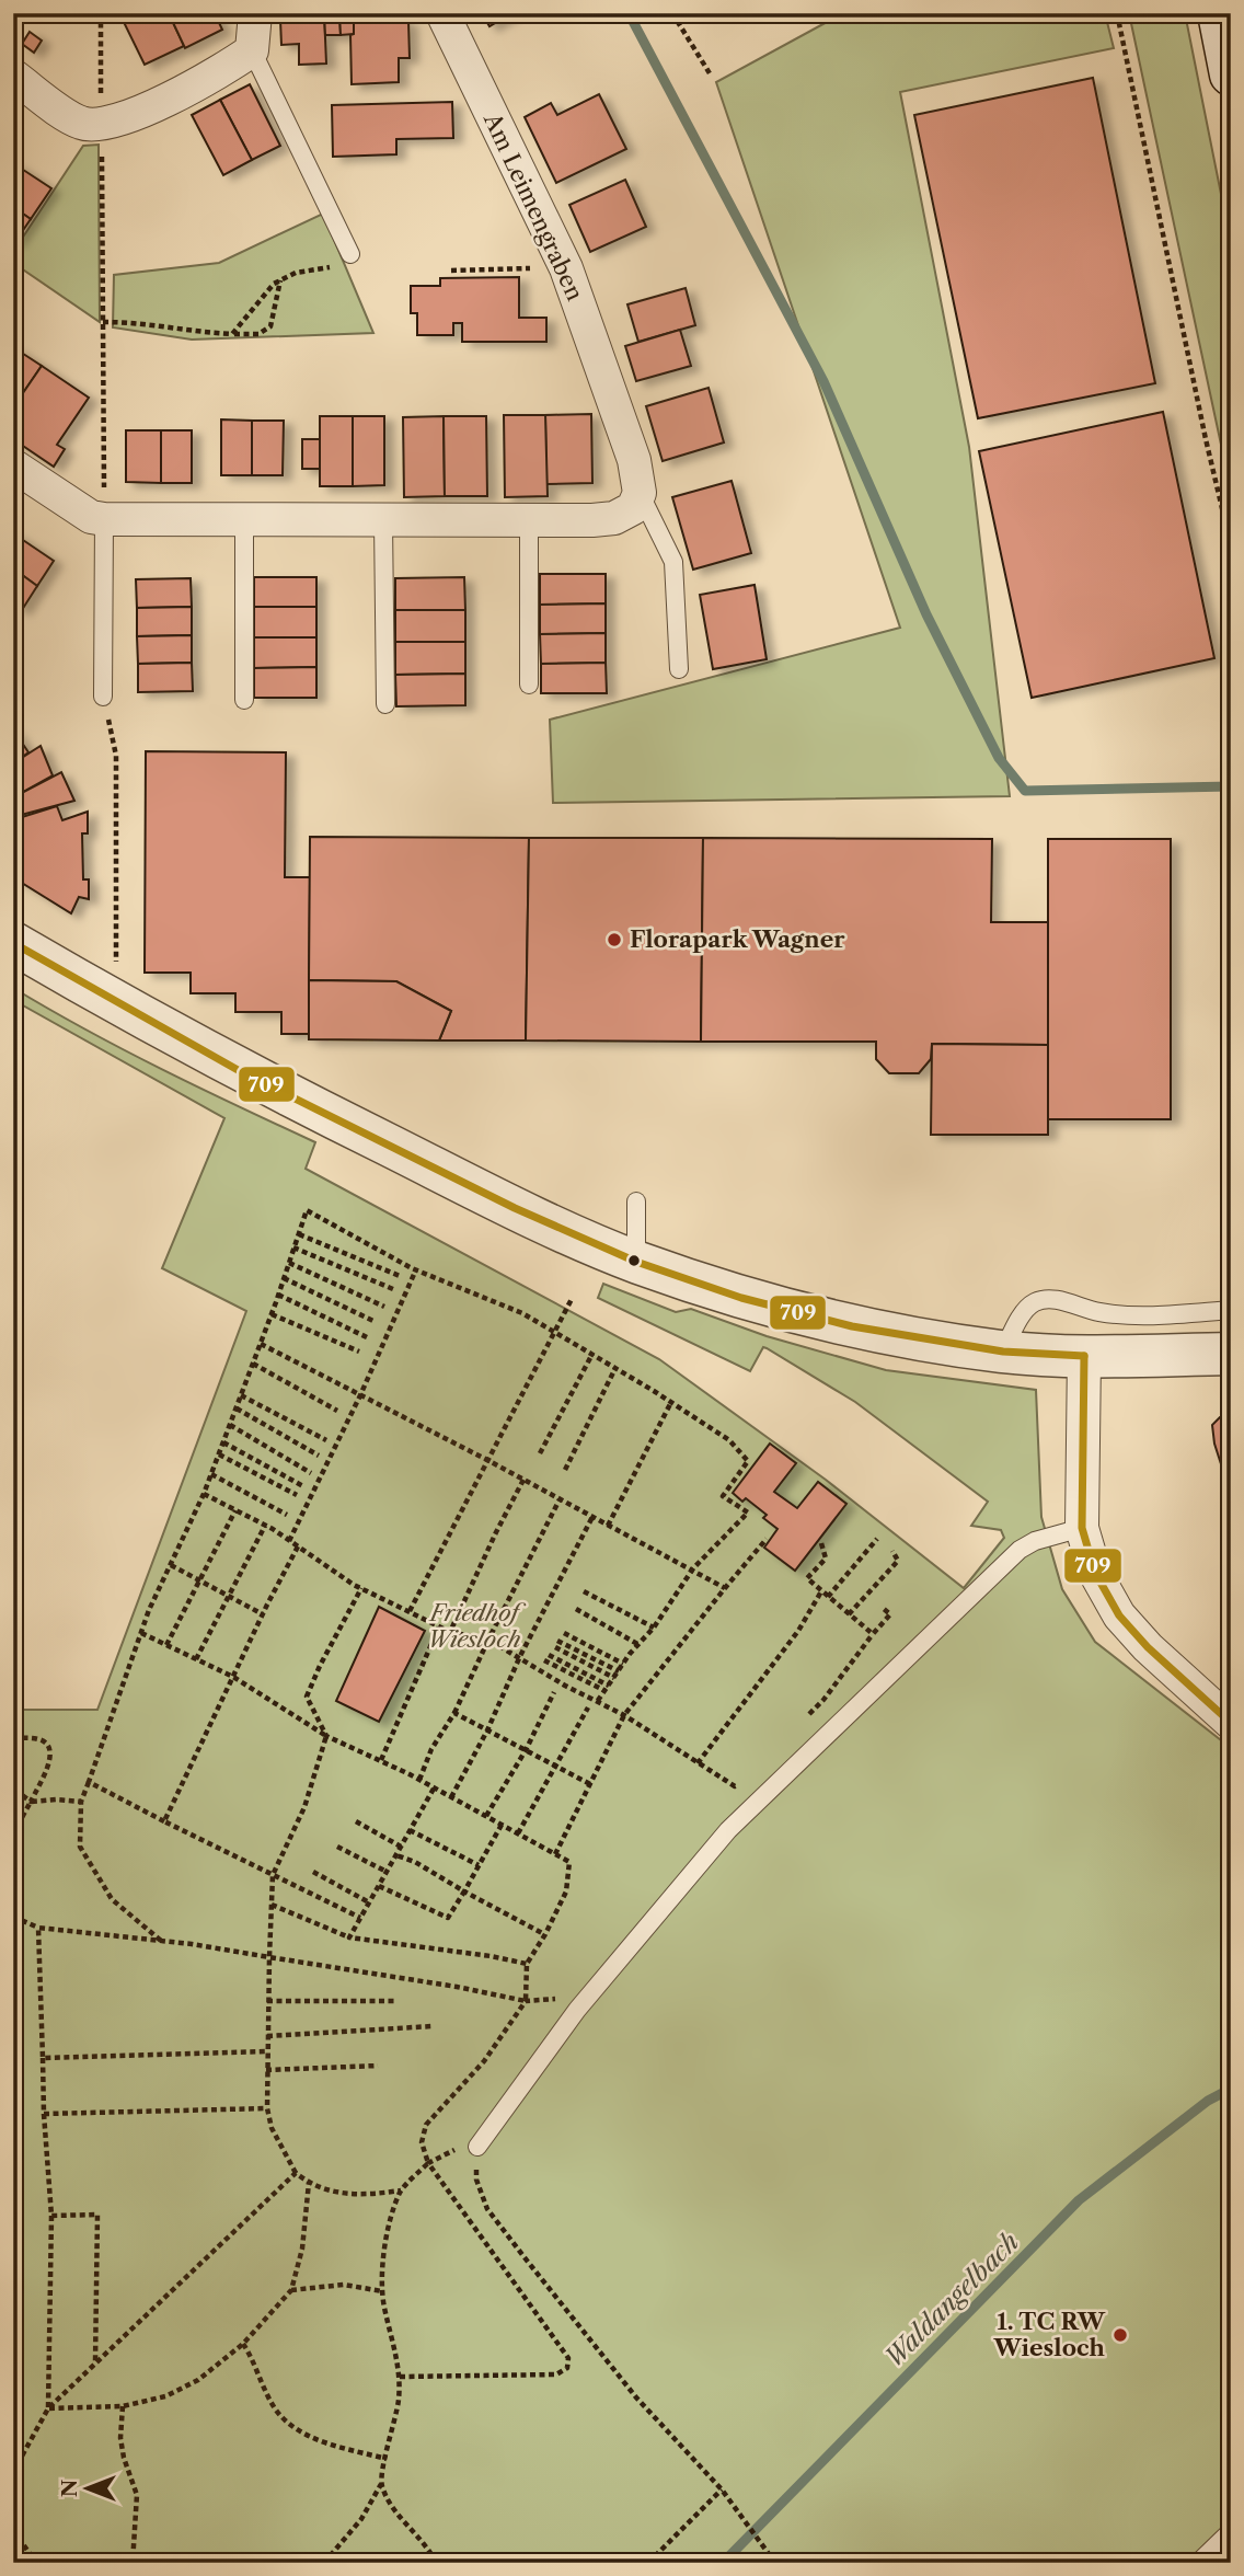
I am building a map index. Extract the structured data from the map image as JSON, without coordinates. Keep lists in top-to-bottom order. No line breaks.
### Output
{"streets":{"street":["Am Leimengraben"]},"water":["Waldangelbach"],"parks":["Friedhof Wiesloch"],"places":["Florapark Wagner","1. TC RW Wiesloch"],"lines":["transit line 709"],"north":"left"}
